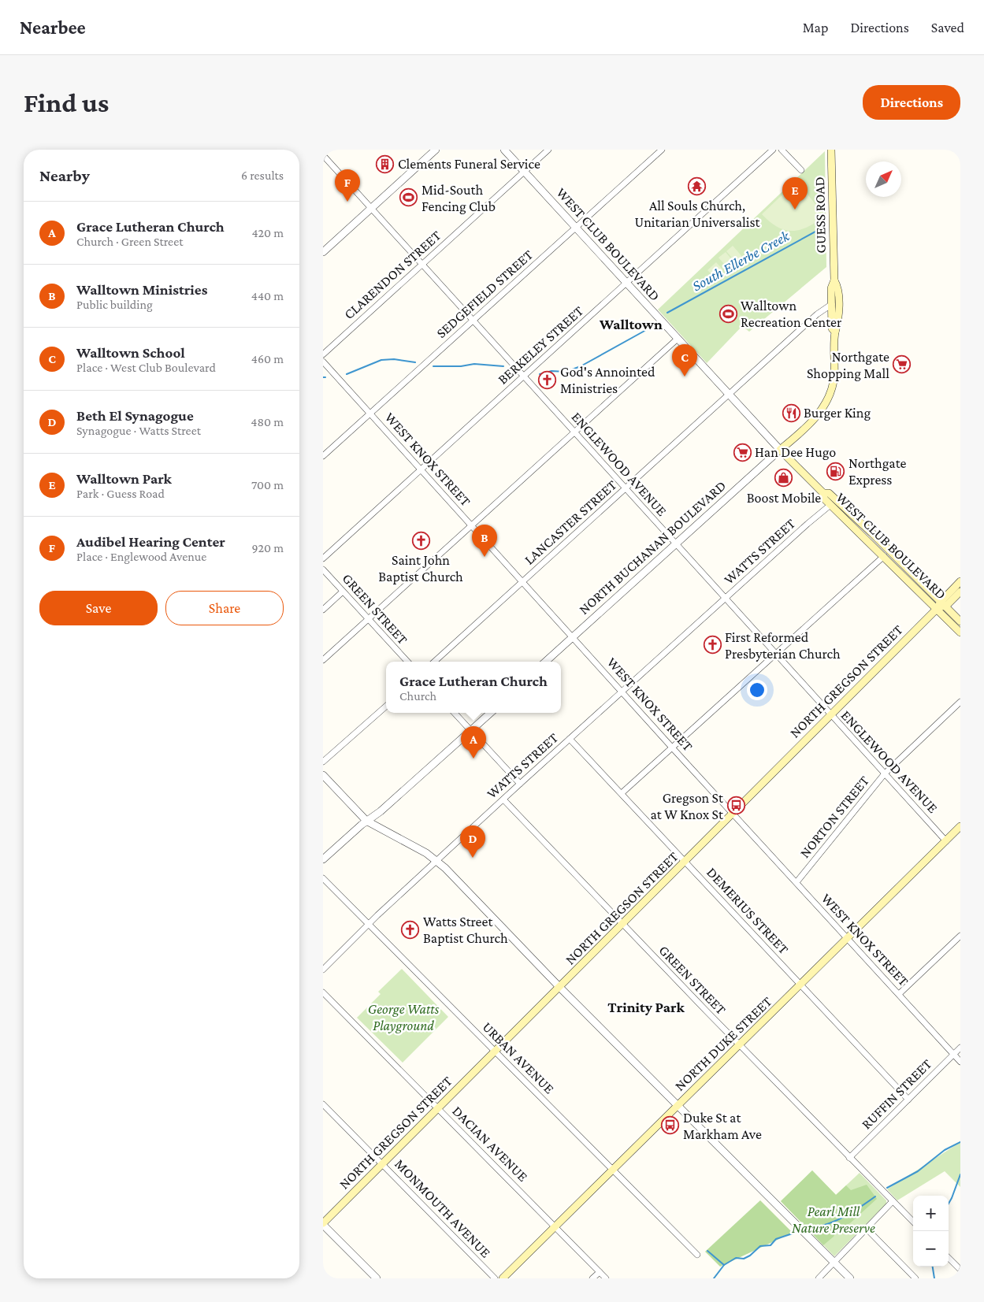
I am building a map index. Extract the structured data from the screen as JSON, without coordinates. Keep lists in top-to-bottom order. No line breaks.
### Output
{"streets":{"main road":["GUESS ROAD","WEST CLUB BOULEVARD","NORTH GREGSON STREET","NORTH DUKE STREET"],"street":["CLARENDON STREET","SEDGEFIELD STREET","BERKELEY STREET","WEST KNOX STREET","ENGLEWOOD AVENUE","LANCASTER STREET","NORTH BUCHANAN BOULEVARD","WATTS STREET","GREEN STREET","NORTON STREET","DEMERIUS STREET","URBAN AVENUE","RUFFIN STREET","DACIAN AVENUE","MONMOUTH AVENUE"]},"crossings":[["GUESS ROAD","WEST CLUB BOULEVARD"],["GUESS ROAD","LANCASTER STREET"],["GUESS ROAD","NORTH BUCHANAN BOULEVARD"],["WEST CLUB BOULEVARD","CLARENDON STREET"],["WEST CLUB BOULEVARD","SEDGEFIELD STREET"],["WEST CLUB BOULEVARD","BERKELEY STREET"],["WEST CLUB BOULEVARD","LANCASTER STREET"],["WEST CLUB BOULEVARD","NORTH BUCHANAN BOULEVARD"],["WEST CLUB BOULEVARD","WATTS STREET"],["WEST CLUB BOULEVARD","NORTH GREGSON STREET"],["CLARENDON STREET","ENGLEWOOD AVENUE"],["SEDGEFIELD STREET","WEST KNOX STREET"],["SEDGEFIELD STREET","ENGLEWOOD AVENUE"],["BERKELEY STREET","WEST KNOX STREET"],["BERKELEY STREET","ENGLEWOOD AVENUE"],["WEST KNOX STREET","LANCASTER STREET"],["WEST KNOX STREET","NORTH BUCHANAN BOULEVARD"],["WEST KNOX STREET","WATTS STREET"],["WEST KNOX STREET","NORTH GREGSON STREET"],["WEST KNOX STREET","NORTON STREET"],["WEST KNOX STREET","NORTH DUKE STREET"],["WEST KNOX STREET","RUFFIN STREET"],["ENGLEWOOD AVENUE","LANCASTER STREET"],["ENGLEWOOD AVENUE","NORTH BUCHANAN BOULEVARD"],["ENGLEWOOD AVENUE","WATTS STREET"],["ENGLEWOOD AVENUE","NORTH GREGSON STREET"],["ENGLEWOOD AVENUE","NORTON STREET"],["ENGLEWOOD AVENUE","NORTH DUKE STREET"],["WATTS STREET","GREEN STREET"],["WATTS STREET","DEMERIUS STREET"],["WATTS STREET","URBAN AVENUE"],["GREEN STREET","NORTH GREGSON STREET"],["GREEN STREET","NORTH DUKE STREET"],["GREEN STREET","RUFFIN STREET"],["NORTH GREGSON STREET","DEMERIUS STREET"],["NORTH GREGSON STREET","URBAN AVENUE"],["NORTH GREGSON STREET","DACIAN AVENUE"],["NORTH GREGSON STREET","MONMOUTH AVENUE"],["DEMERIUS STREET","NORTH DUKE STREET"],["DEMERIUS STREET","RUFFIN STREET"],["NORTH DUKE STREET","URBAN AVENUE"],["NORTH DUKE STREET","DACIAN AVENUE"]],"districts":["Walltown","Trinity Park"],"water":["South Ellerbe Creek"],"parks":["George Watts Playground","Pearl Mill Nature Preserve"],"places":{"building":["Clements Funeral Service"],"temple":["All Souls Church, Unitarian Universalist"],"sports":["Mid-South Fencing Club","Walltown Recreation Center"],"supermarket":["Northgate Shopping Mall","Han Dee Hugo"],"church":["God's Annointed Ministries","Saint John Baptist Church","First Reformed Presbyterian Church","Watts Street Baptist Church"],"restaurant":["Burger King"],"fuel station":["Northgate Express"],"shop":["Boost Mobile"],"bus stop":["Gregson St at W Knox St","Duke St at Markham Ave"]},"north":"top right","page":{"header":"Nearbee","nav":["Map","Directions","Saved"],"buttons":["Directions",["Save","Share"]],"title":"Find us","heading":["Nearby","6 results"],"pins":["F","E","C","B","A","D"],"list":[{"mark":"A","name":"Grace Lutheran Church","note":"Church · Green Street","value":"420 m"},{"mark":"B","name":"Walltown Ministries","note":"Public building","value":"440 m"},{"mark":"C","name":"Walltown School","note":"Place · West Club Boulevard","value":"460 m"},{"mark":"D","name":"Beth El Synagogue","note":"Synagogue · Watts Street","value":"480 m"},{"mark":"E","name":"Walltown Park","note":"Park · Guess Road","value":"700 m"},{"mark":"F","name":"Audibel Hearing Center","note":"Place · Englewood Avenue","value":"920 m"}],"popup":["Grace Lutheran Church","Church"],"map_buttons":["+","−"]}}
